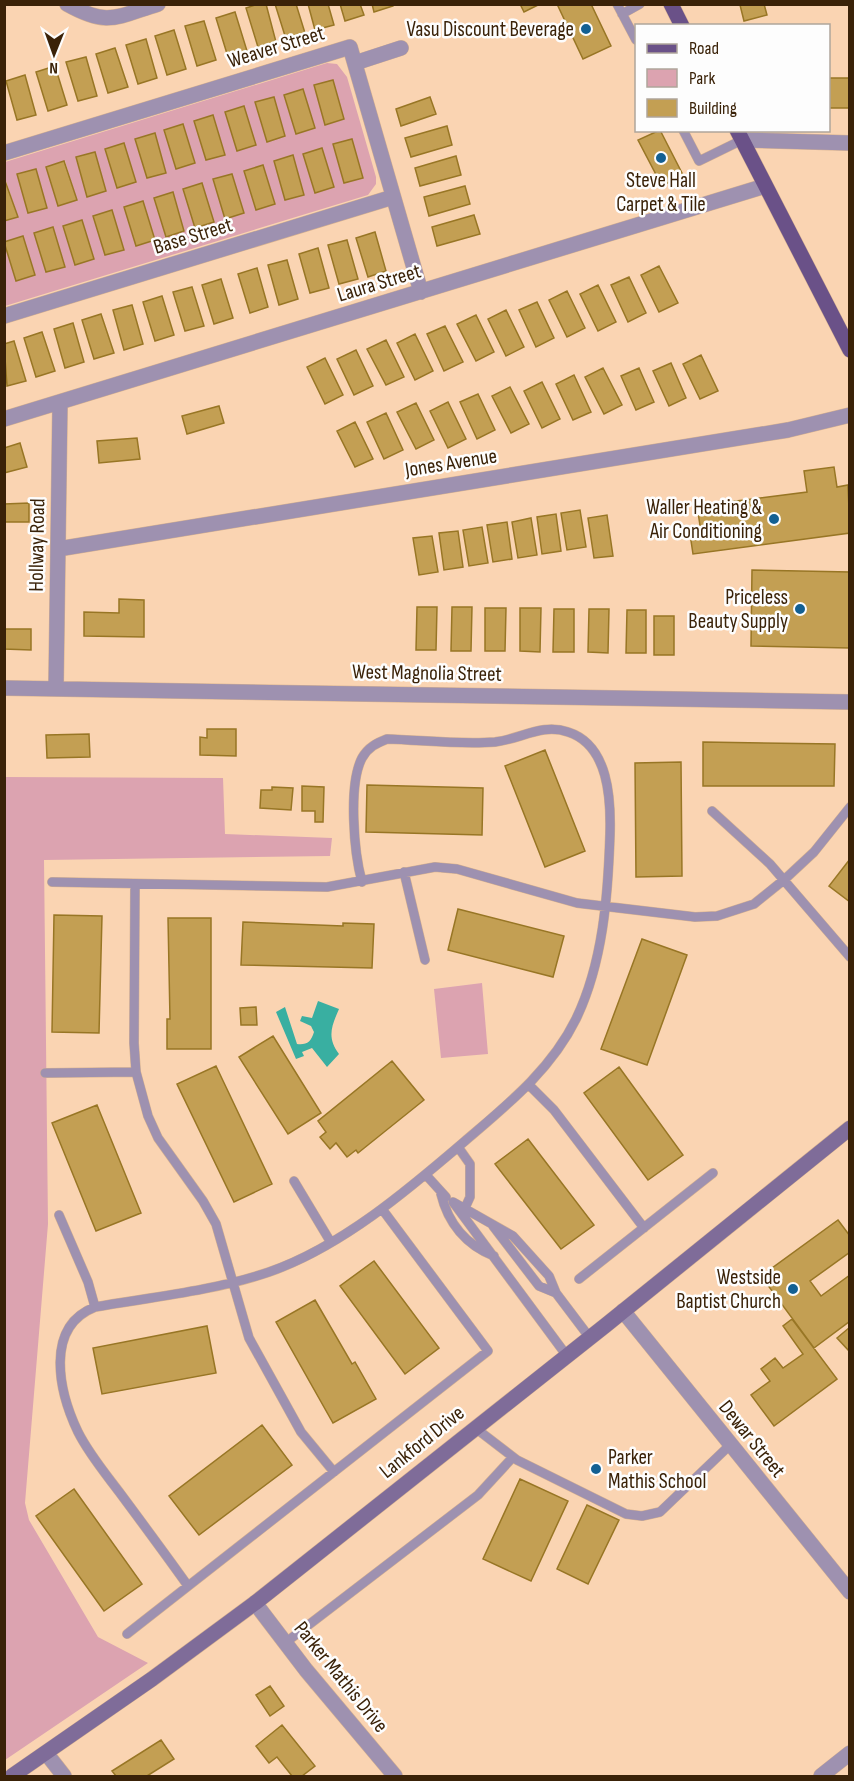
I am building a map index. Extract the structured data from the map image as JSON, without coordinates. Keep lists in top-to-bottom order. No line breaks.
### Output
{"streets":{"main road":["Lankford Drive"],"street":["Weaver Street","Base Street","Laura Street","Jones Avenue","Hollway Road","West Magnolia Street","Dewar Street","Parker Mathis Drive"]},"crossings":[["Laura Street","Hollway Road"],["Jones Avenue","Hollway Road"],["Hollway Road","West Magnolia Street"],["Dewar Street","Lankford Drive"],["Lankford Drive","Parker Mathis Drive"]],"places":["Vasu Discount Beverage","Steve Hall Carpet & Tile","Waller Heating & Air Conditioning","Priceless Beauty Supply","Westside Baptist Church","Parker Mathis School"],"legend":["Road","Park","Building"],"north":"bottom"}
